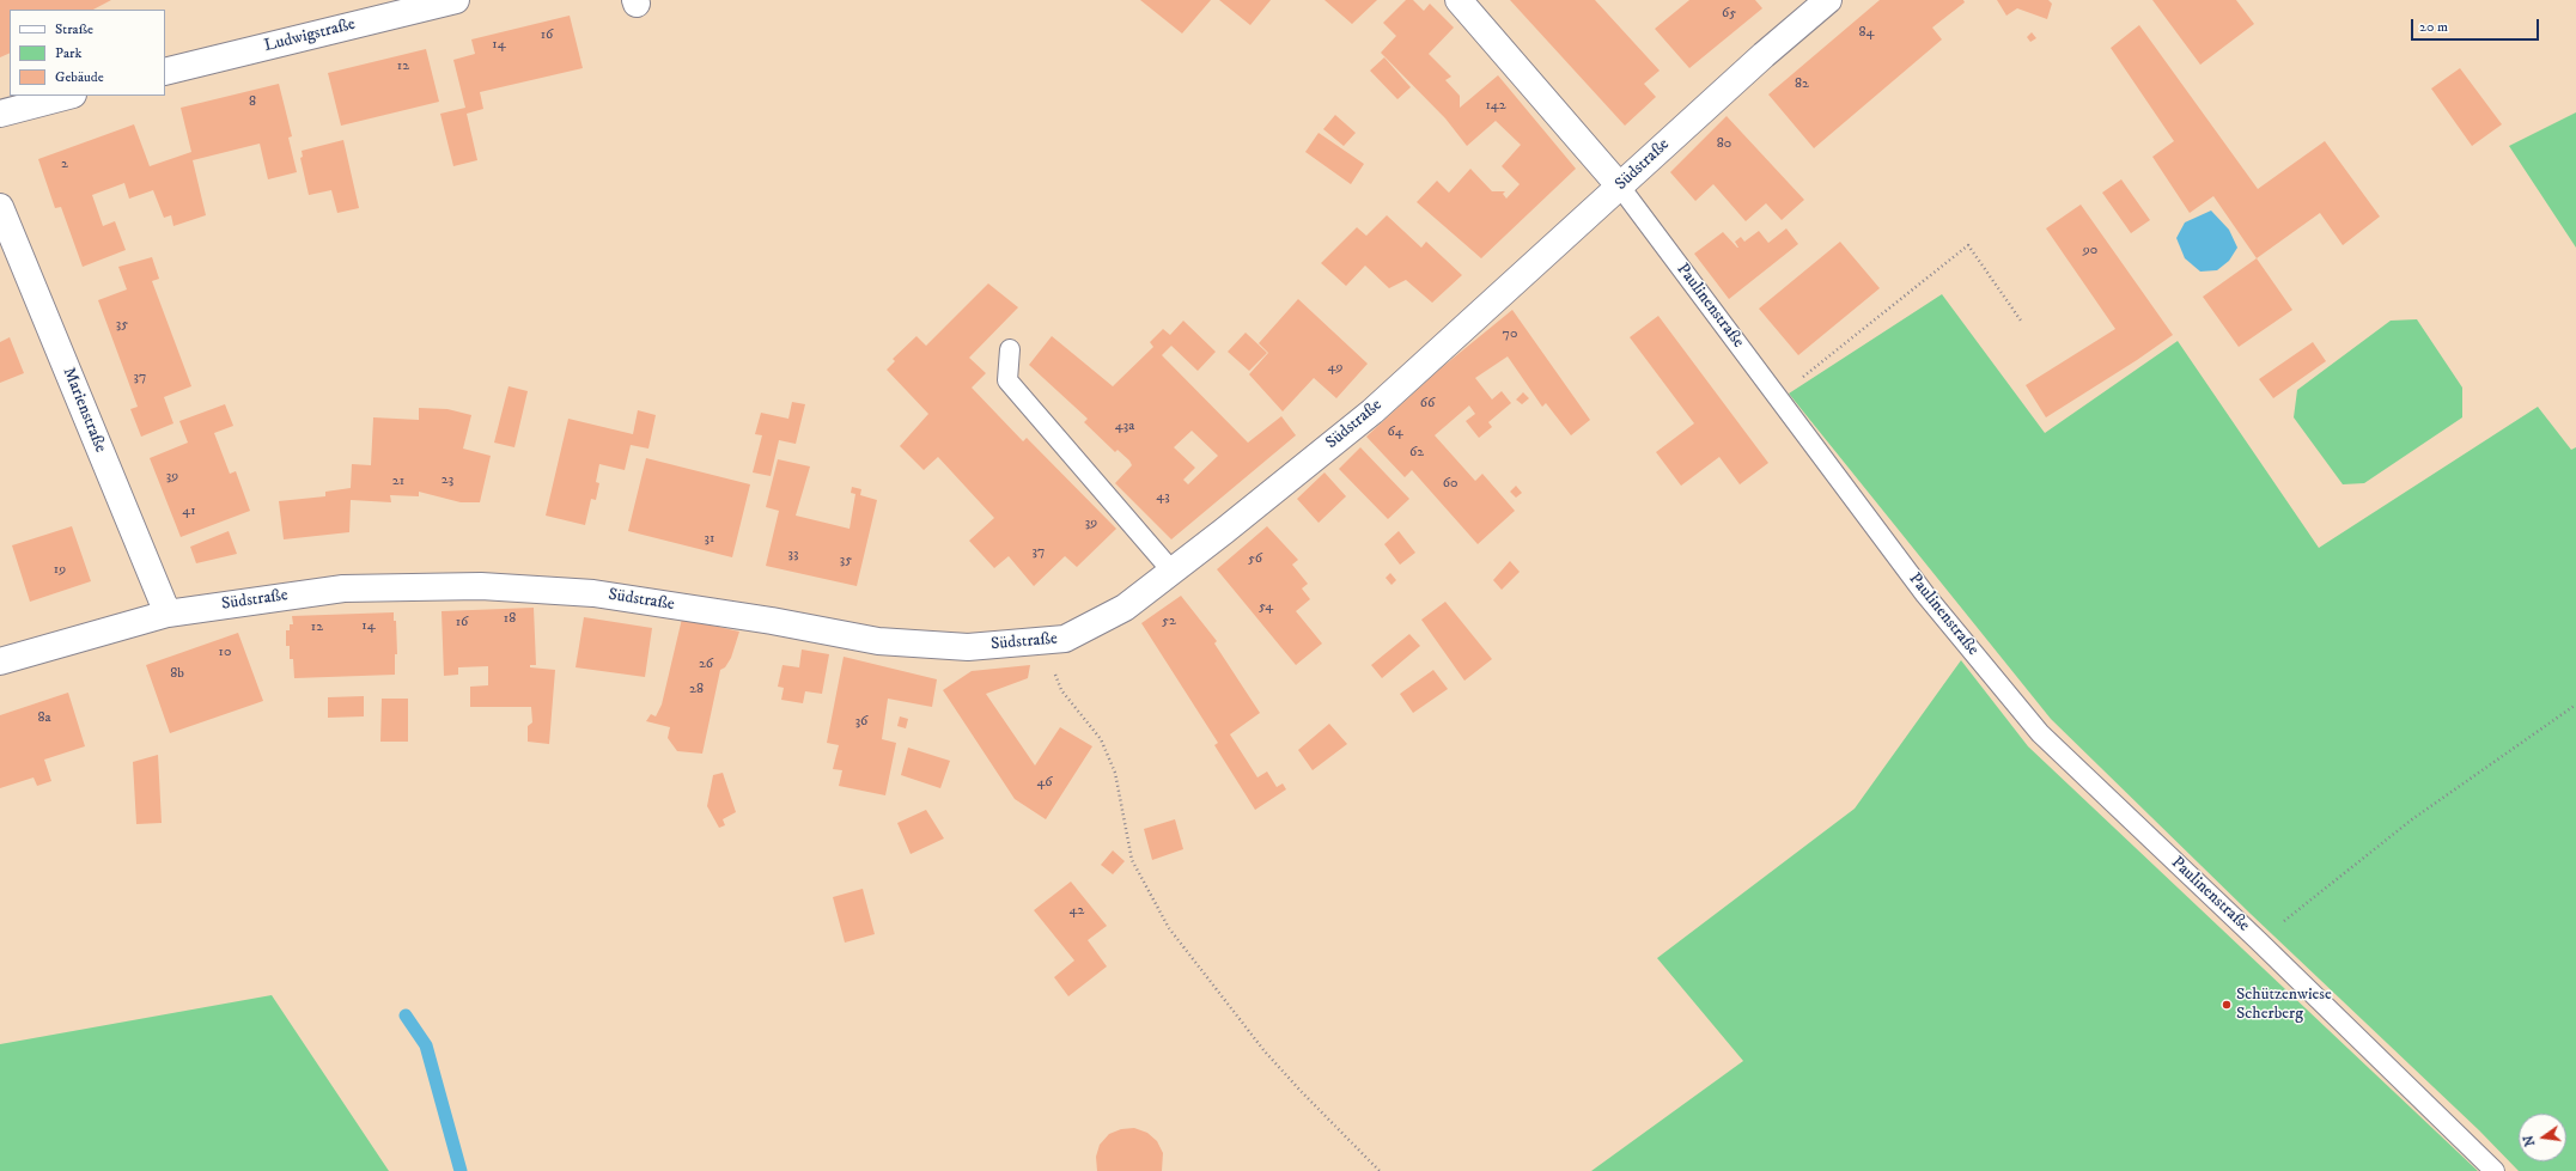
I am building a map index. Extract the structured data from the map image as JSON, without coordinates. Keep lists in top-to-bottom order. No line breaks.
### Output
{"streets":{"street":["Ludwigstraße","Südstraße","Paulinenstraße","Marienstraße"]},"crossings":[["Südstraße","Paulinenstraße"],["Südstraße","Marienstraße"]],"places":["Schützenwiese Scherberg"],"house_numbers":["65","84","16","14","12","82","8","142","80","2","90","35","70","49","37","66","43a","64","62","39","23","21","60","43","41","39","31","37","33","56","35","19","54","18","52","16","14","12","10","26","8b","28","8a","36","46","42"],"legend":["Straße","Park","Gebäude"],"scale_bar":"20 m","north":"left"}
